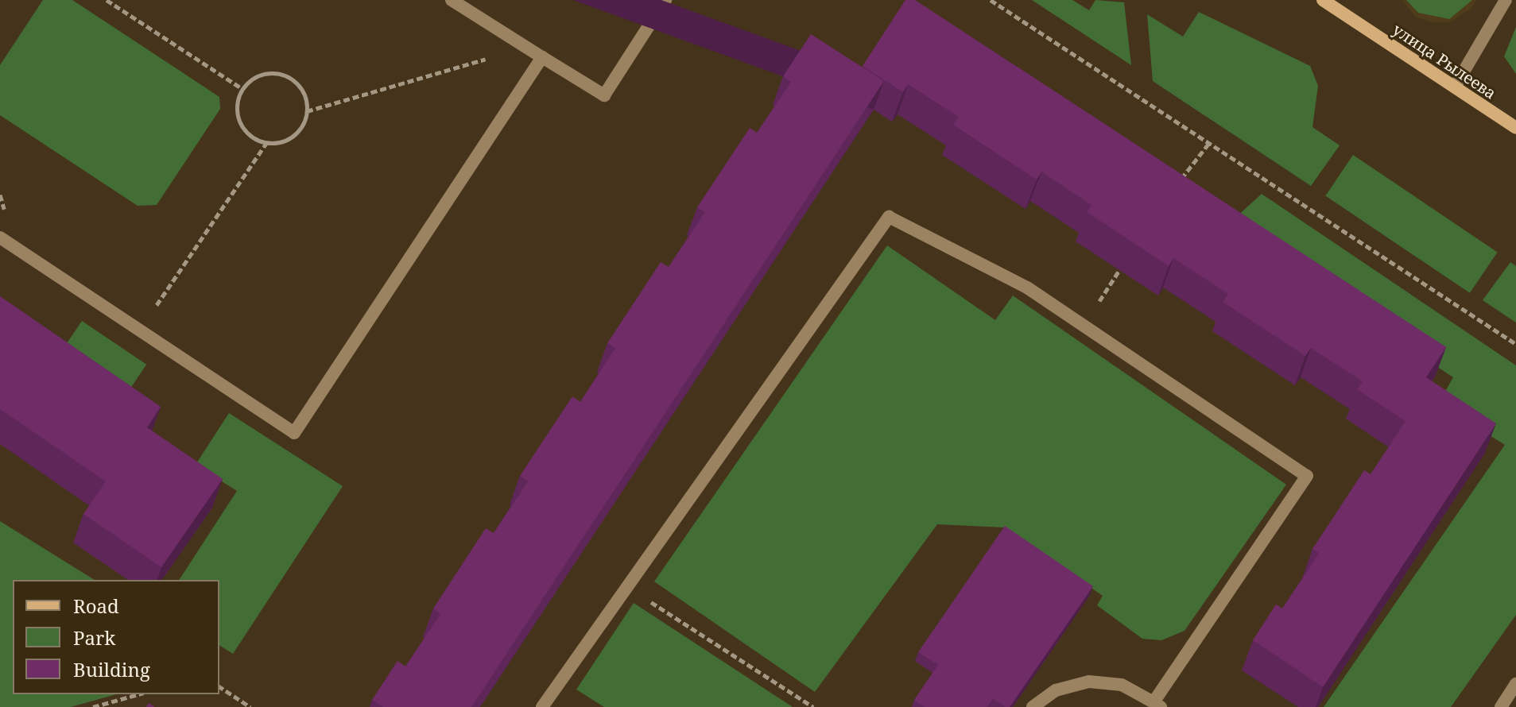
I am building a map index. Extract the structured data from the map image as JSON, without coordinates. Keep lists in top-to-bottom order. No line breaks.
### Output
{"streets":{"main road":["улица Рылеева"]},"legend":["Road","Park","Building"]}
